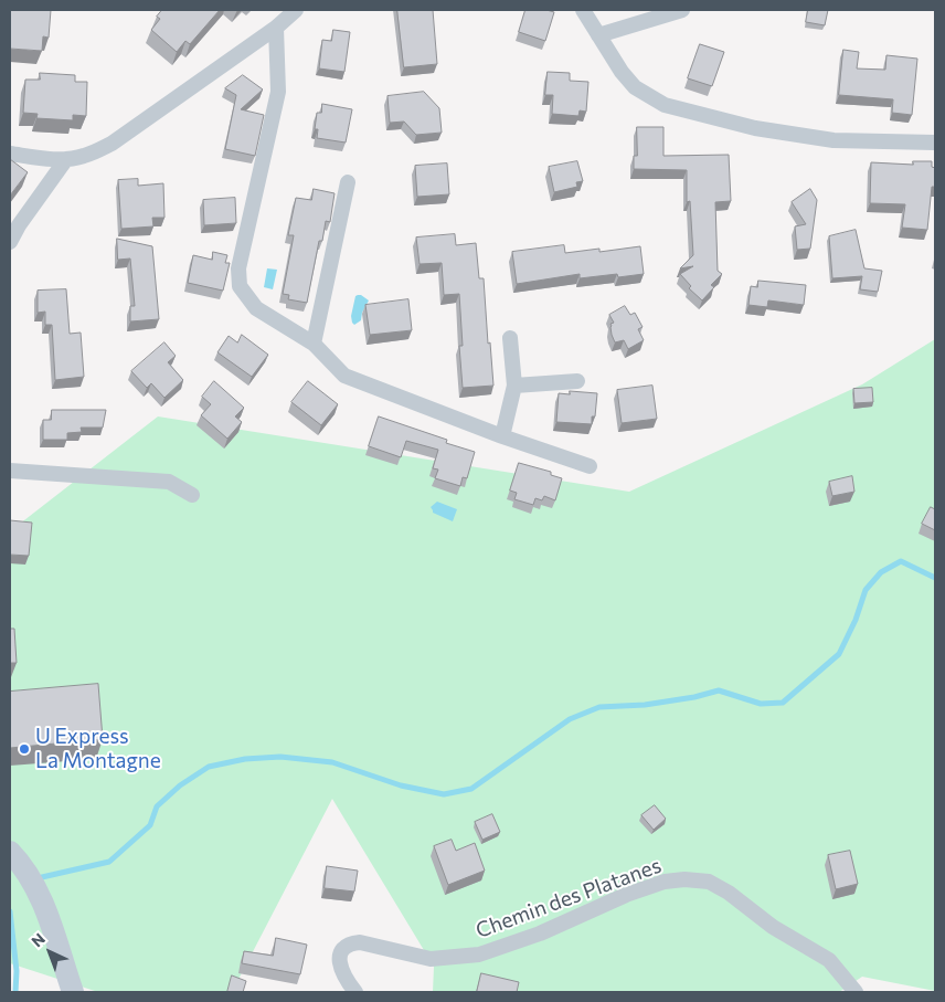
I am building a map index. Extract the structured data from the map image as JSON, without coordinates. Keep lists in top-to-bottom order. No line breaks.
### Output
{"streets":{"street":["Chemin des Platanes"]},"places":["U Express La Montagne"],"north":"top left"}
